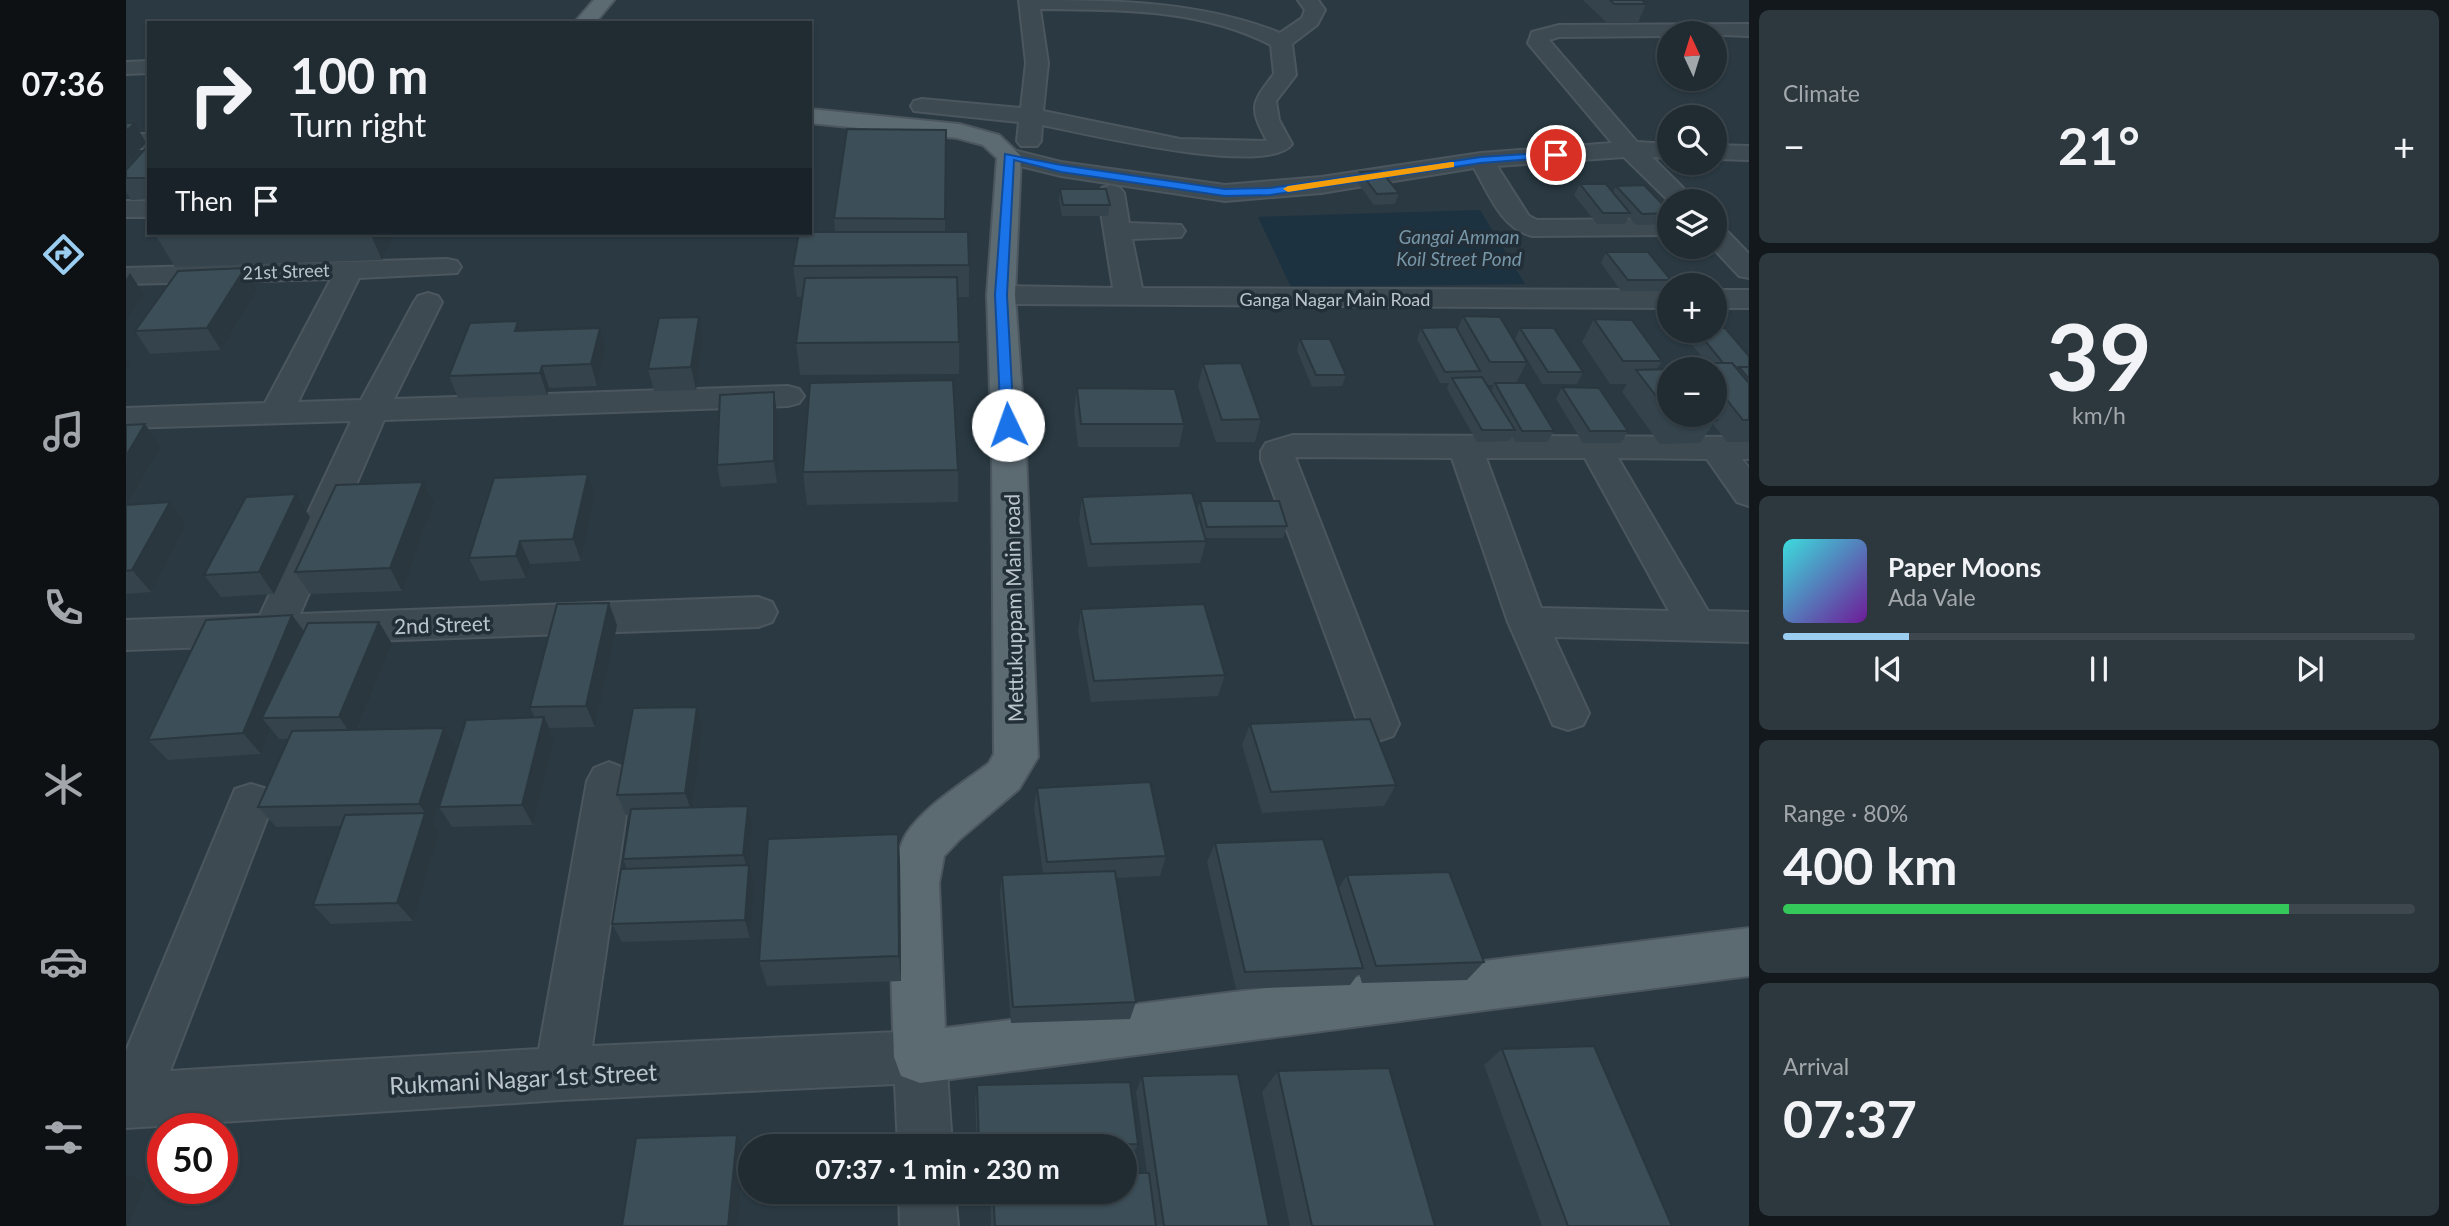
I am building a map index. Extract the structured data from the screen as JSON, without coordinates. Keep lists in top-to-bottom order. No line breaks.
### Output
{"streets":{"main road":["Mettukuppam Main road"],"street":["21st Street","Ganga Nagar Main Road","2nd Street","Rukmani Nagar 1st Street"]},"crossings":[["Ganga Nagar Main Road","Mettukuppam Main road"],["Mettukuppam Main road","Rukmani Nagar 1st Street"]],"water":["Gangai Amman Koil Street Pond"],"north":"top","page":{"tabs":"07:36","tile":["Climate",["39","km/h"],["Range · 80%","400 km"],["Arrival","07:37"]],"map_buttons":["+","−"],"turn":["100 m","Turn right"],"heat":["−","21°","+"],"then":"Then","song":["Paper Moons","Ada Vale"],"limit":"50","trip":"07:37 · 1 min · 230 m"}}
